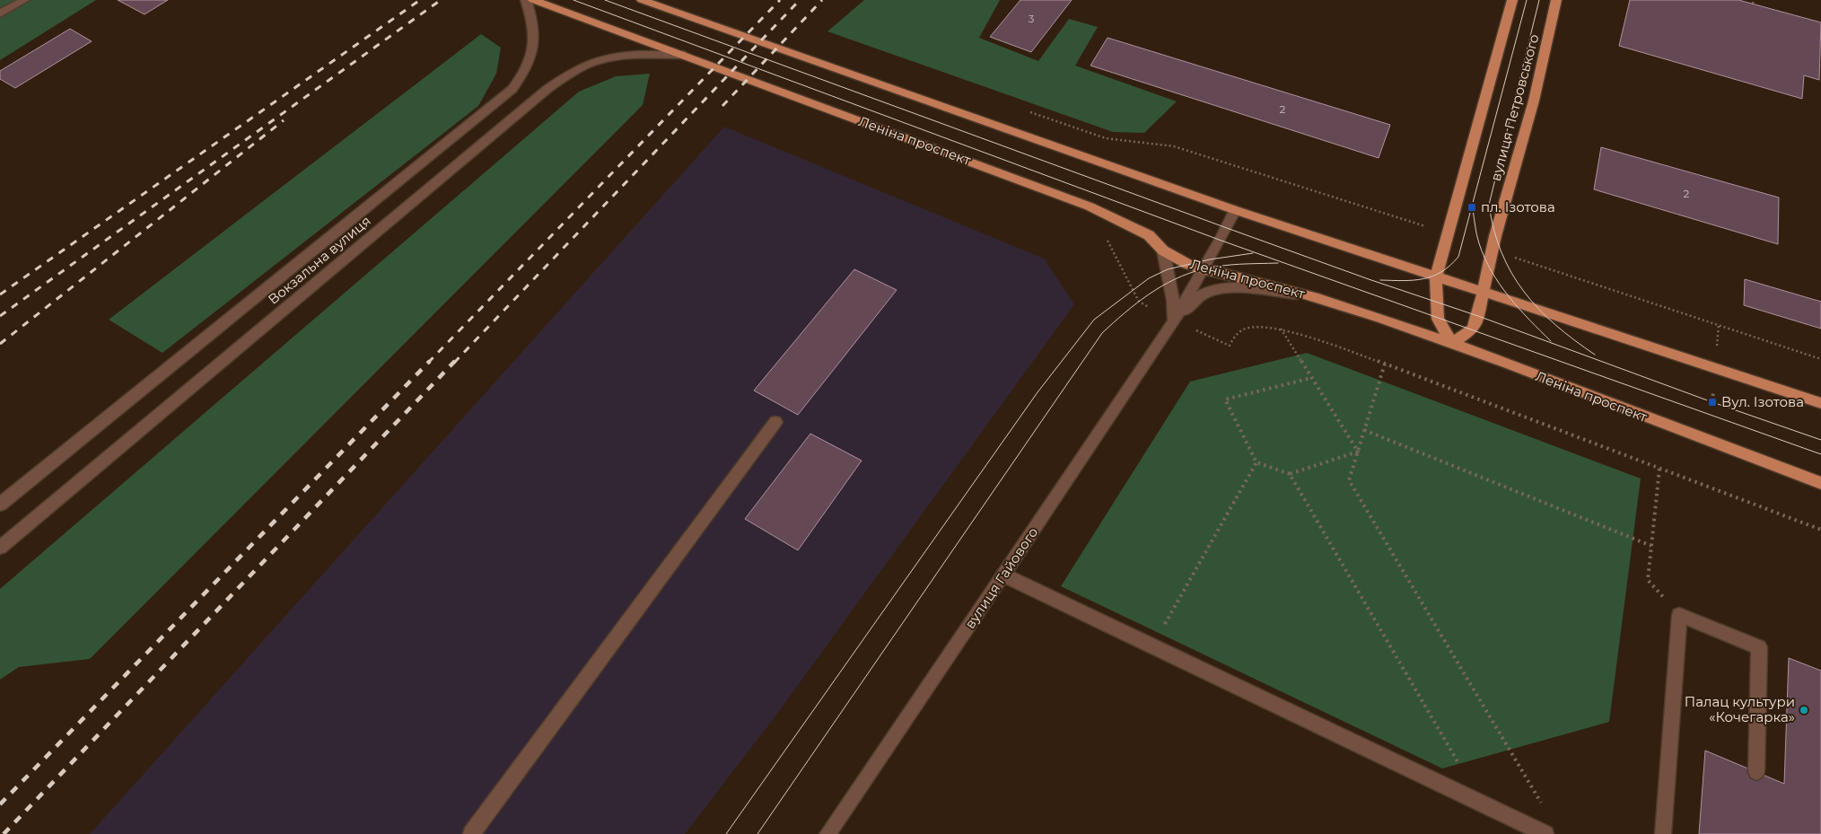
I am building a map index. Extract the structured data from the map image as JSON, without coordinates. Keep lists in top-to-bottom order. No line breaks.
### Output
{"streets":{"main road":["вулиця Петровського","Леніна проспект"],"street":["Вокзальна вулиця","вулиця Гайового"]},"crossings":[["вулиця Петровського","Леніна проспект"],["Леніна проспект","Вокзальна вулиця"]],"places":{"transit":["пл. Ізотова","Вул. Ізотова"],"other":["Палац культури «Кочегарка»"]},"house_numbers":["3","2","2"]}
